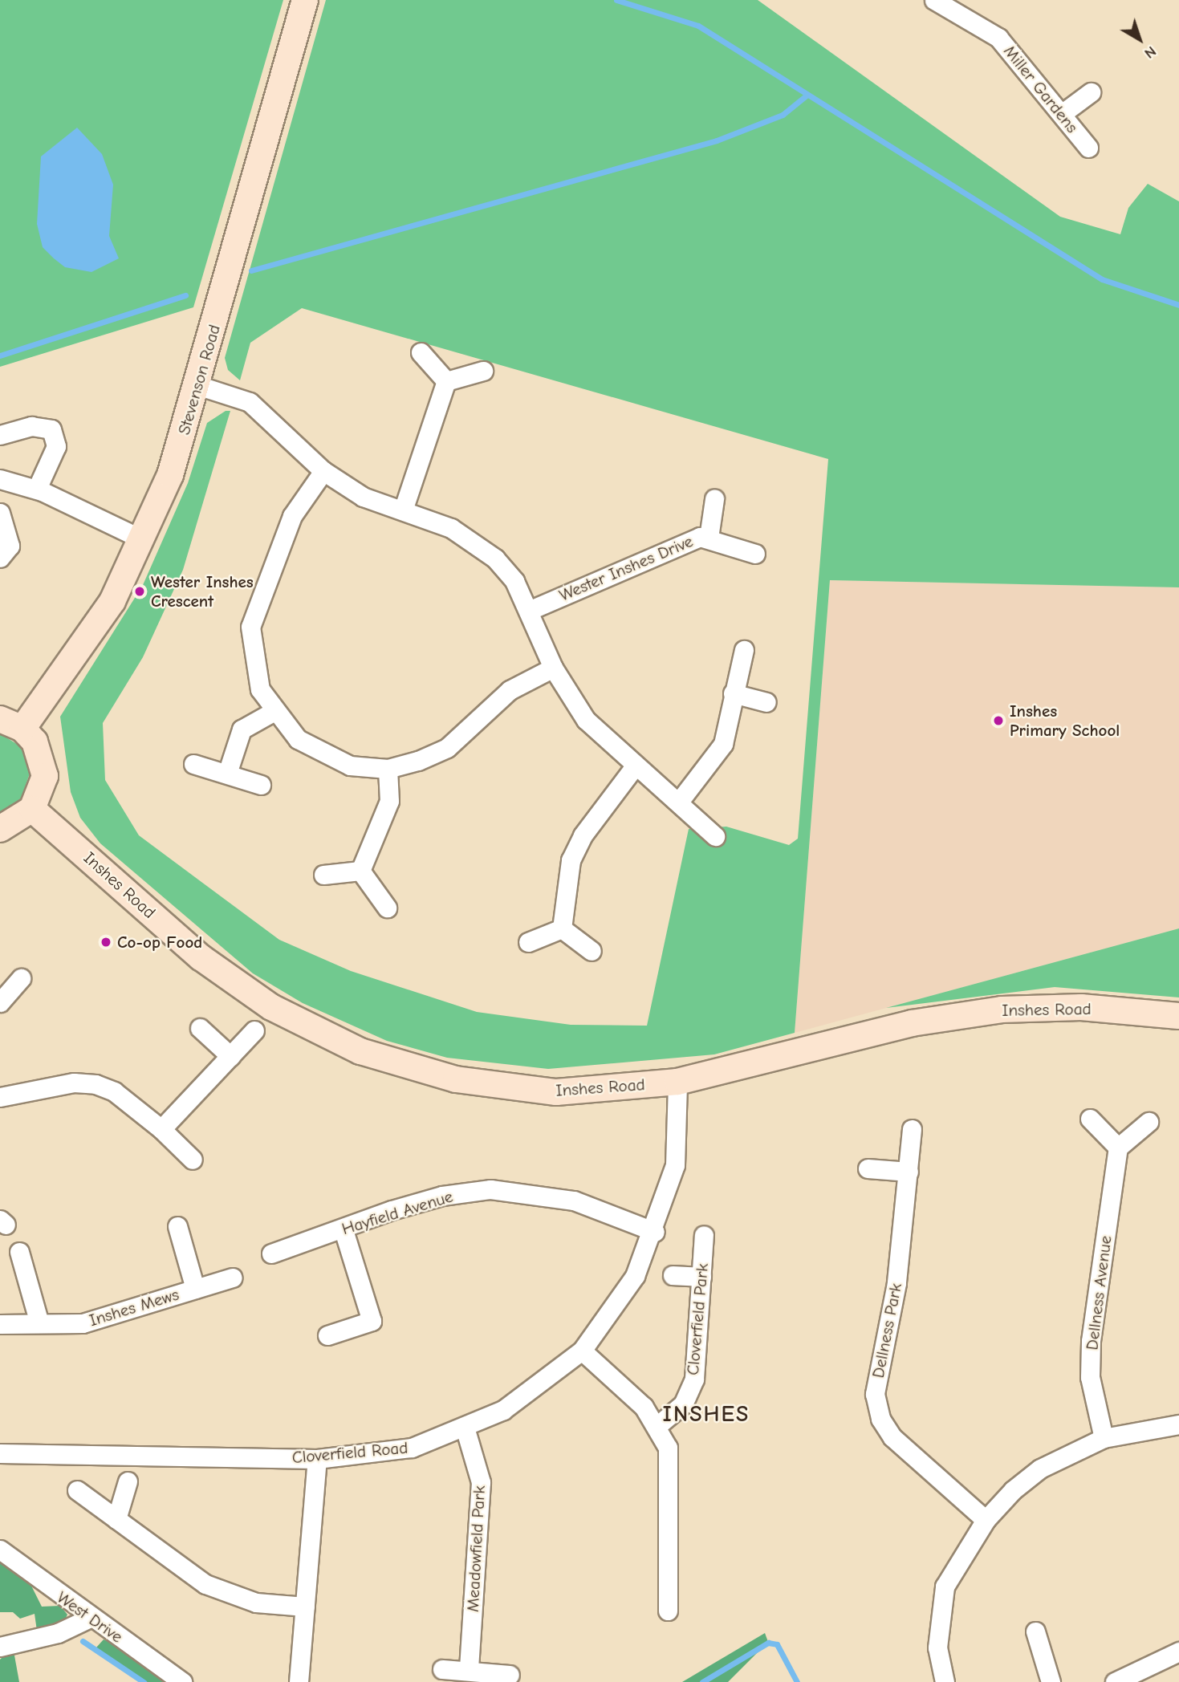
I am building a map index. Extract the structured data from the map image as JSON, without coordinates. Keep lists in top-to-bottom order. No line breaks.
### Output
{"streets":{"street":["Miller Gardens","Stevenson Road","Wester Inshes Drive","Inshes Road","Hayfield Avenue","Dellness Avenue","Inshes Mews","Cloverfield Park","Dellness Park","Cloverfield Road","Meadowfield Park","West Drive"]},"crossings":[["Inshes Road","Cloverfield Road"],["Hayfield Avenue","Cloverfield Road"],["Cloverfield Road","Meadowfield Park"]],"districts":["INSHES"],"places":["Wester Inshes Crescent","Inshes Primary School","Co-op Food"],"north":"bottom right"}
